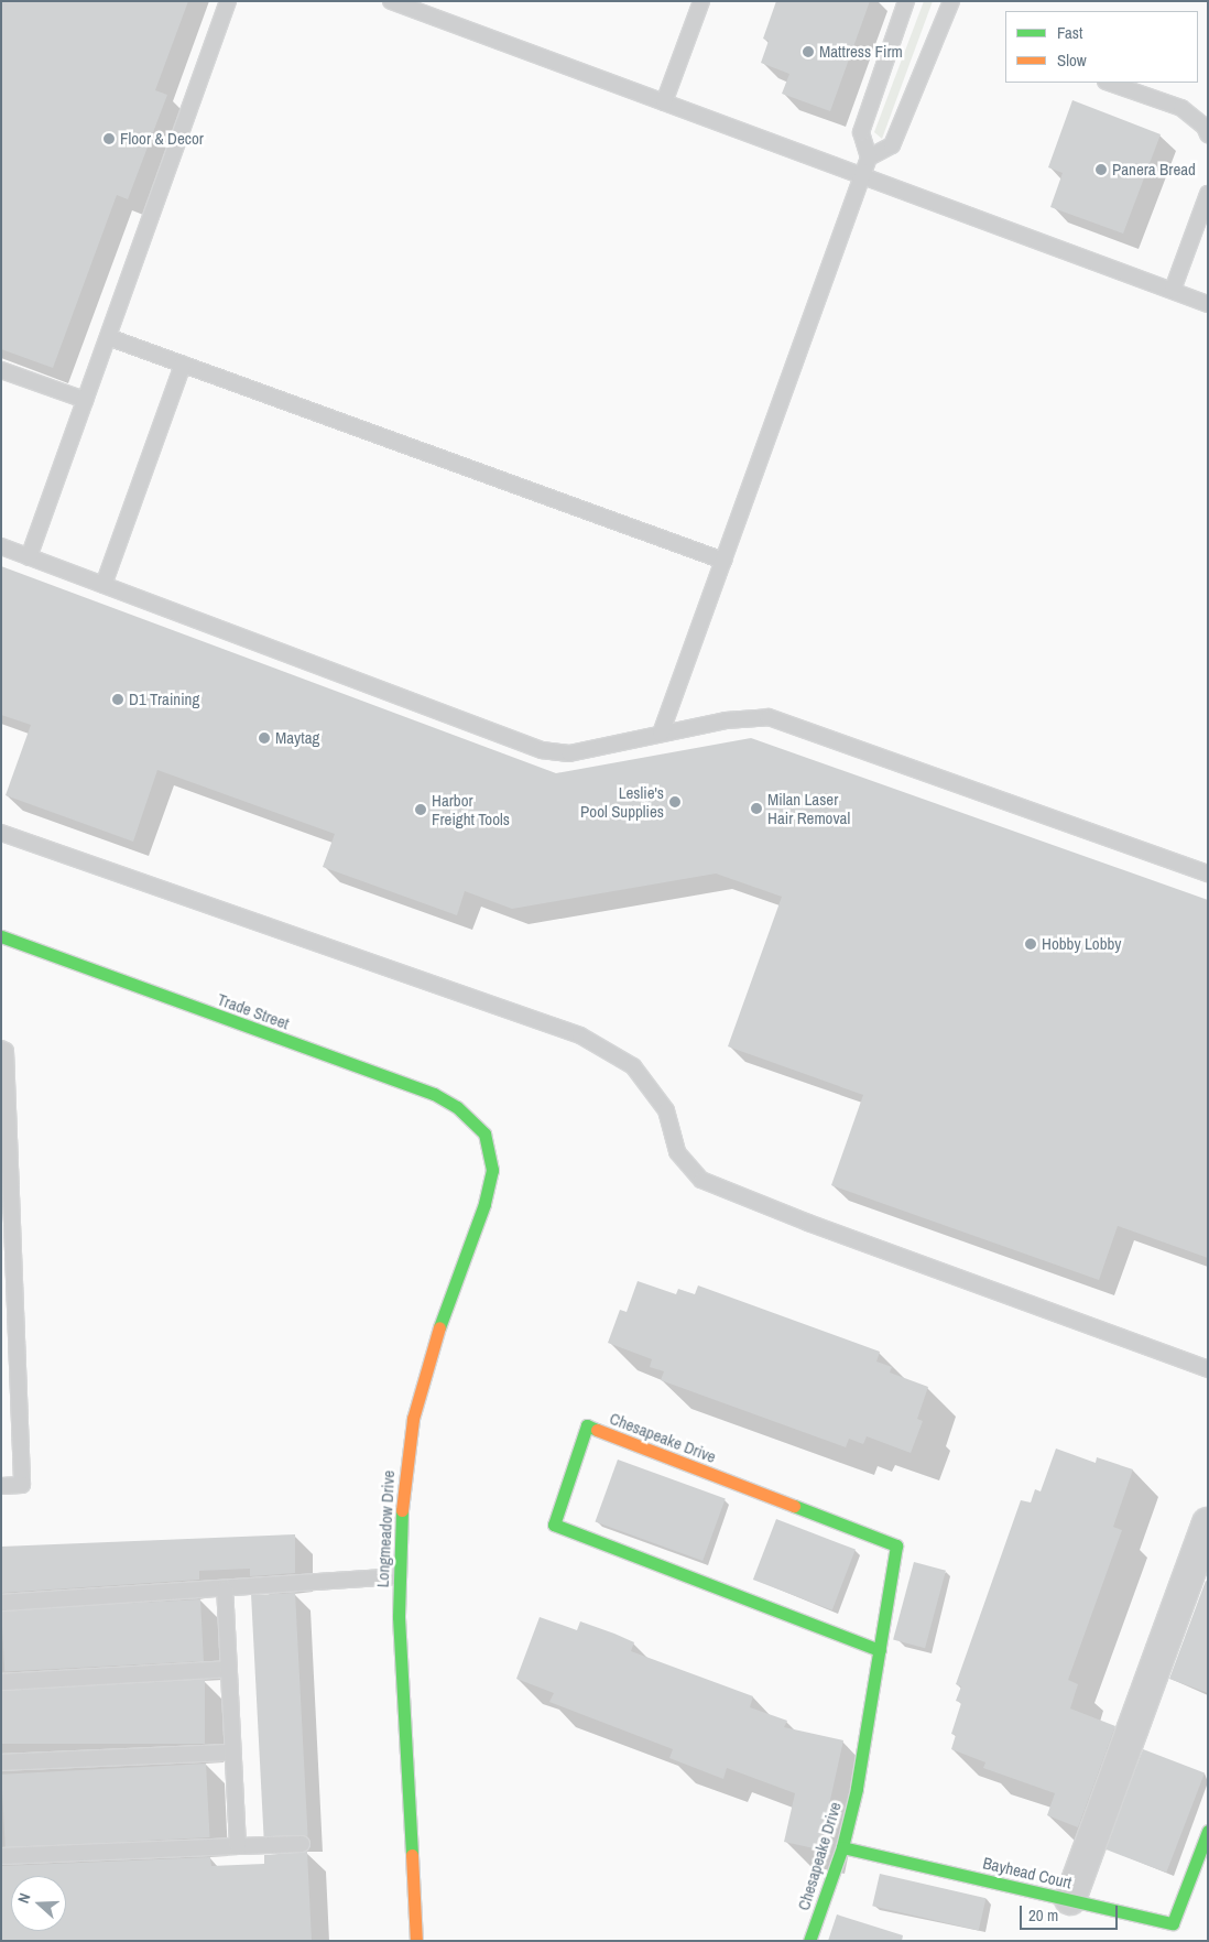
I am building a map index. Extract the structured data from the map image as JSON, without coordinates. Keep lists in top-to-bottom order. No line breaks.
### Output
{"streets":{"street":["Trade Street","Chesapeake Drive","Longmeadow Drive","Bayhead Court"]},"crossings":[["Trade Street","Longmeadow Drive"],["Chesapeake Drive","Bayhead Court"]],"places":["Mattress Firm","Floor & Decor","Panera Bread","D1 Training","Maytag","Leslie's Pool Supplies","Milan Laser Hair Removal","Harbor Freight Tools","Hobby Lobby"],"legend":["Fast","Slow"],"scale_bar":"20 m","north":"left"}
